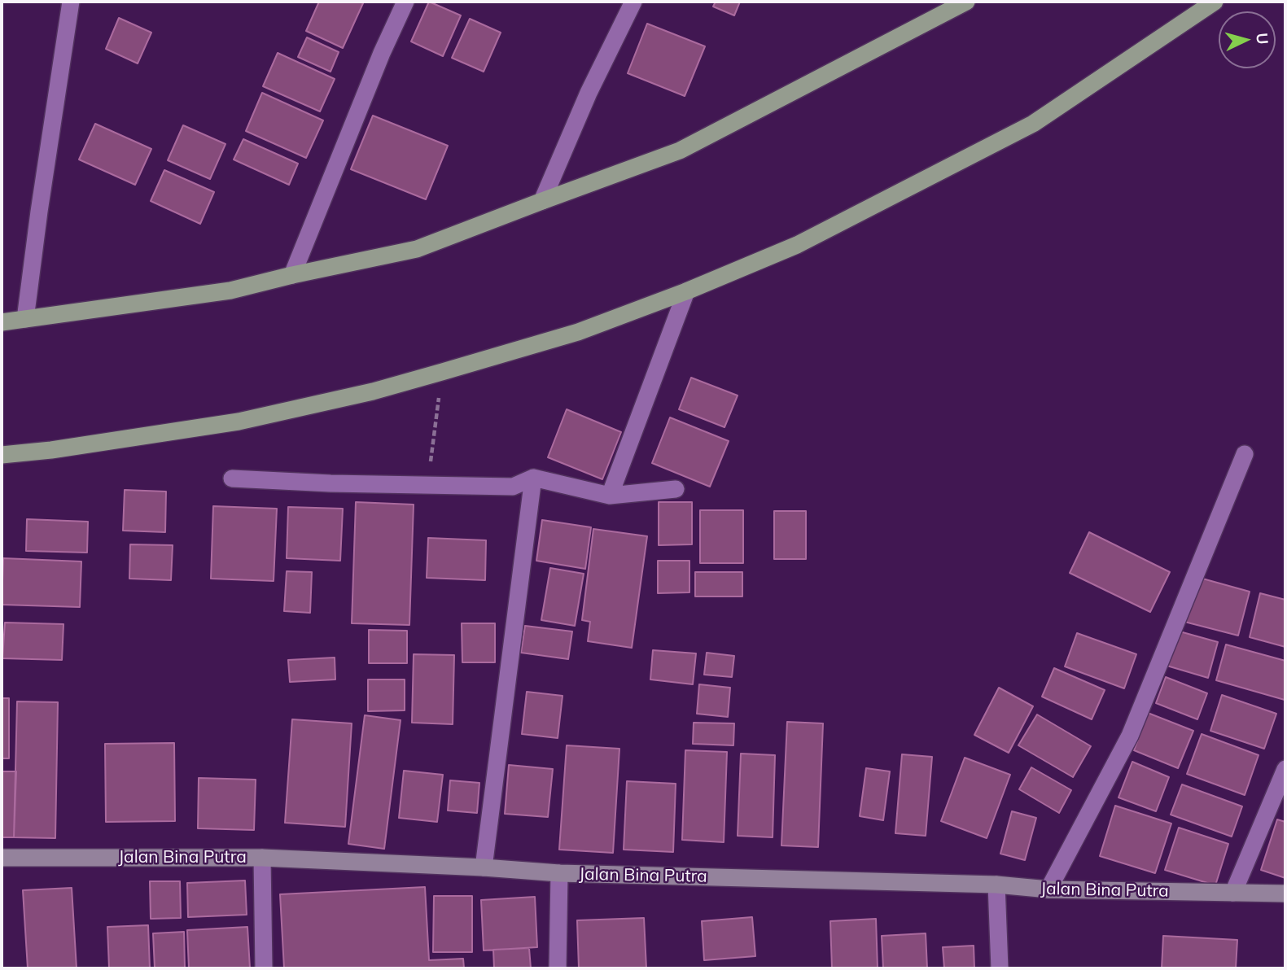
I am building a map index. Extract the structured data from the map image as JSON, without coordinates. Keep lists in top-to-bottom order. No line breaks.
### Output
{"streets":{"street":["Jalan Bina Putra"]},"north":"right"}
